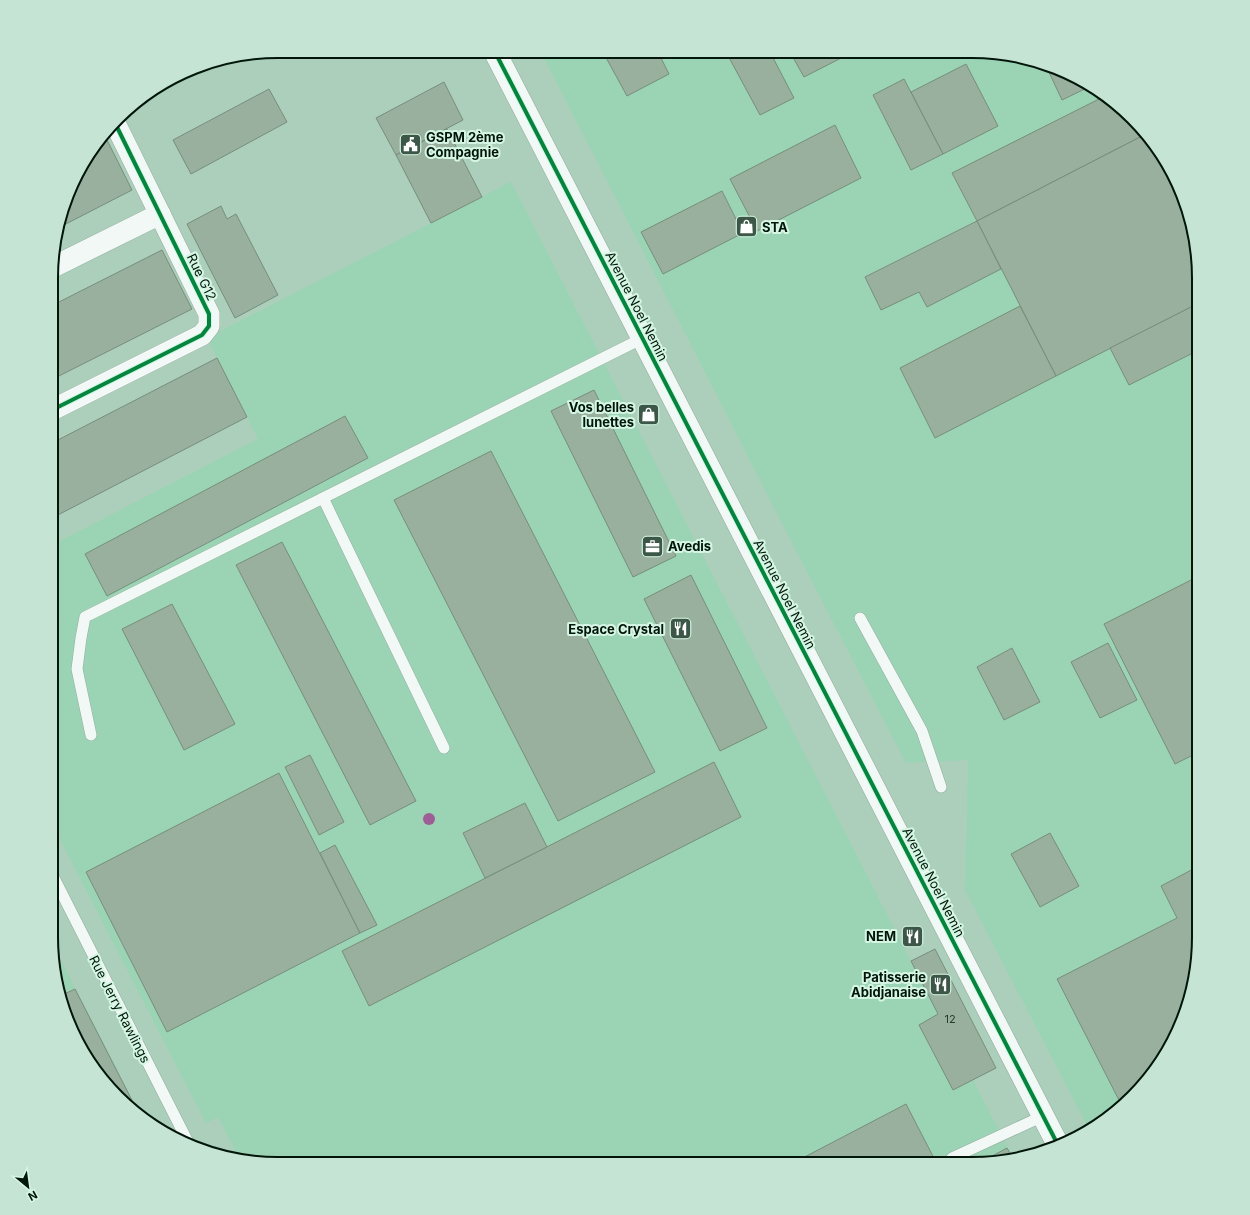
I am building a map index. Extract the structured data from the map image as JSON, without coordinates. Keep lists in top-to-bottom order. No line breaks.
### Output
{"streets":{"street":["Rue G12","Avenue Noel Nemin"],"lane":["Rue Jerry Rawlings"]},"places":{"public building":["GSPM 2ème Compagnie"],"shop":["STA","Vos belles lunettes"],"office":["Avedis"],"restaurant":["Espace Crystal","NEM","Patisserie Abidjanaise"]},"house_numbers":["12"],"north":"bottom right"}
